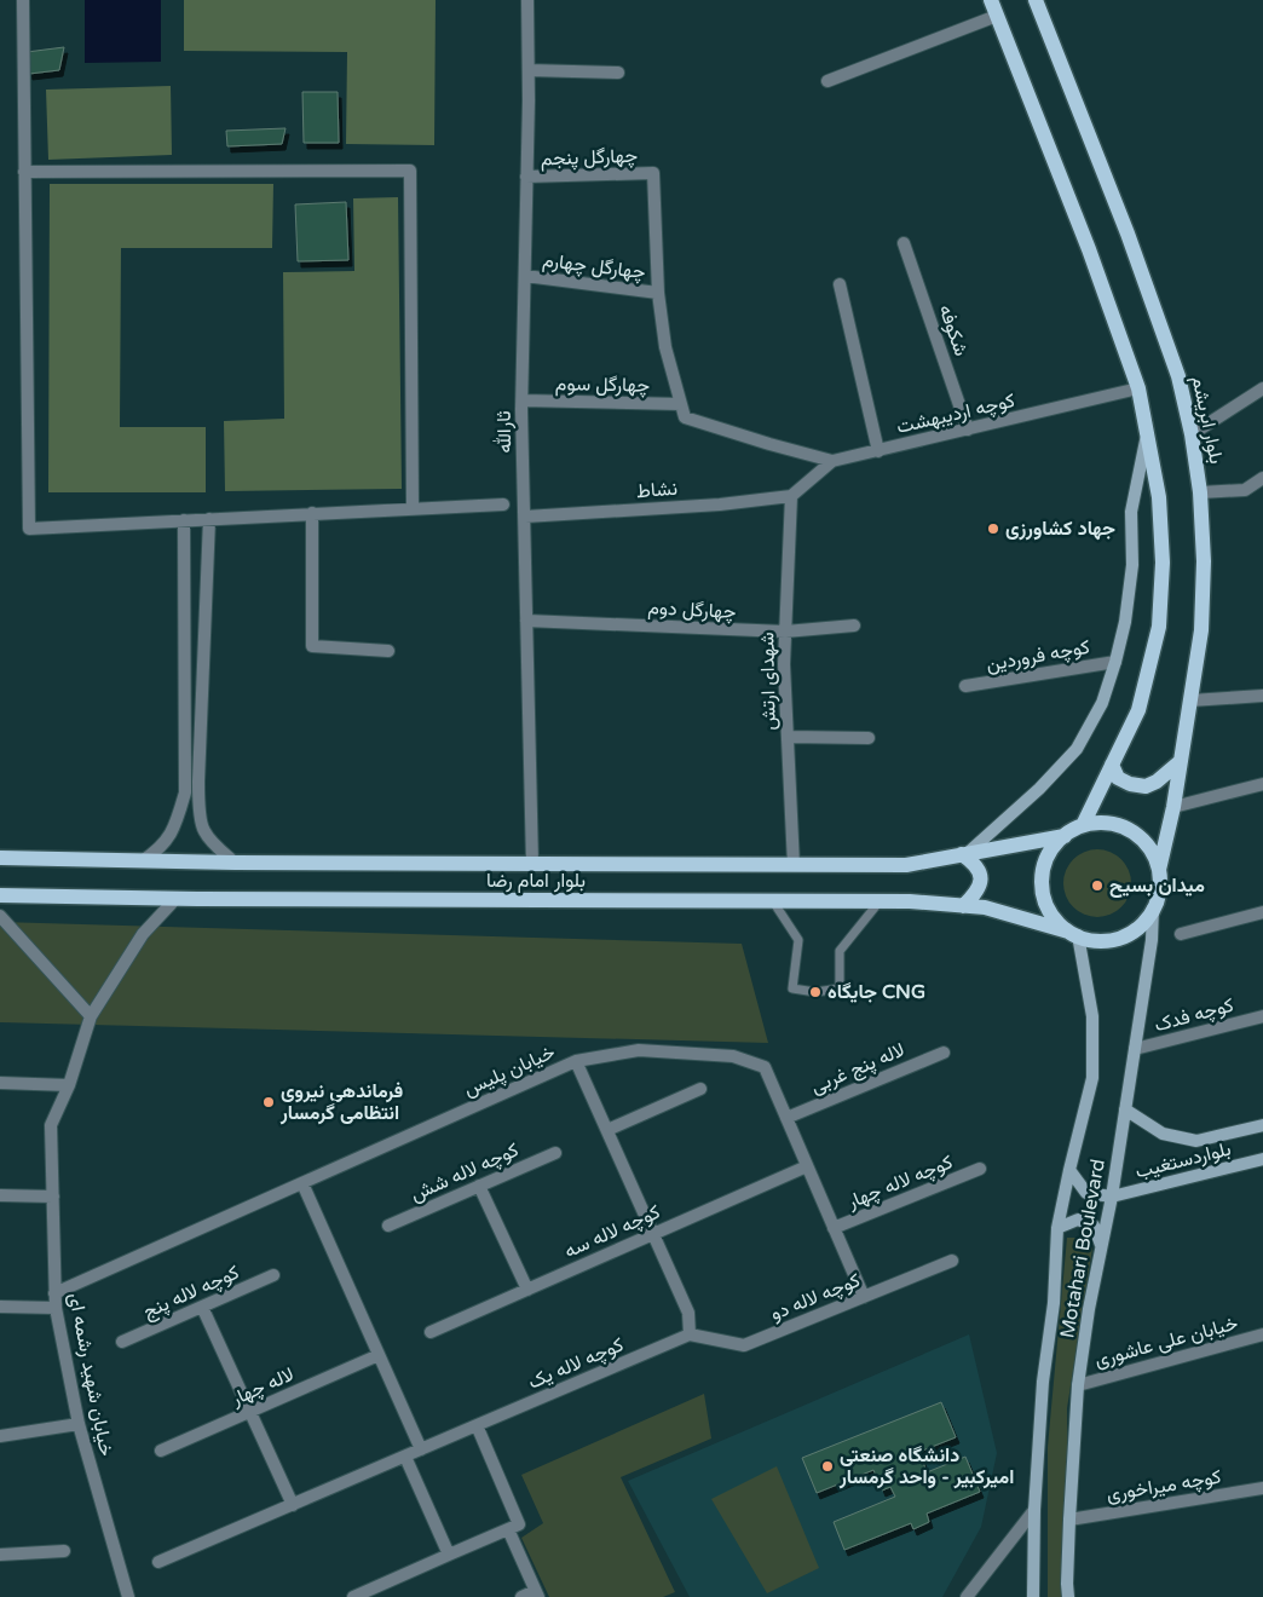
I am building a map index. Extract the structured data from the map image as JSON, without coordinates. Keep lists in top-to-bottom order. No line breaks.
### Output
{"streets":{"main road":["بلوار ابریشم","بلوار امام رضا","بلواردستغیب","Motahari Boulevard"],"street":["چهارگل پنجم","چهارگل چهارم","شکوفه","چهارگل سوم","کوچه اردیبهشت","ثارالله","نشاط","چهارگل دوم","کوچه فروردین","شهدای ارتش","کوچه فدک","لاله پنج غربی","خیابان پلیس","کوچه لاله شش","کوچه لاله چهار","کوچه لاله سه","کوچه لاله پنج","کوچه لاله دو","خیابان علی عاشوری","کوچه لاله یک","خیابان شهید رشمه ای","لاله چهار","کوچه میراخوری"]},"crossings":[["چهارگل پنجم","چهارگل چهارم"],["چهارگل پنجم","ثارالله"],["چهارگل چهارم","ثارالله"],["شکوفه","کوچه اردیبهشت"],["چهارگل سوم","ثارالله"],["کوچه اردیبهشت","نشاط"],["کوچه اردیبهشت","شهدای ارتش"],["بلوار ابریشم","بلوار امام رضا"],["بلوار ابریشم","Motahari Boulevard"],["ثارالله","نشاط"],["ثارالله","چهارگل دوم"],["ثارالله","بلوار امام رضا"],["نشاط","شهدای ارتش"],["چهارگل دوم","شهدای ارتش"],["شهدای ارتش","بلوار امام رضا"],["بلوار امام رضا","Motahari Boulevard"],["بلوار امام رضا","خیابان شهید رشمه ای"],["کوچه فدک","Motahari Boulevard"],["لاله پنج غربی","خیابان پلیس"],["خیابان پلیس","کوچه لاله چهار"],["خیابان پلیس","کوچه لاله سه"],["خیابان پلیس","کوچه لاله دو"],["خیابان پلیس","خیابان شهید رشمه ای"],["بلواردستغیب","Motahari Boulevard"],["Motahari Boulevard","خیابان علی عاشوری"],["Motahari Boulevard","کوچه میراخوری"],["کوچه لاله دو","کوچه لاله یک"]],"places":["جهاد کشاورزی","میدان بسیح","جایگاه CNG","فرماندهی نیروی انتظامی گرمسار","دانشگاه صنعتی امیرکبیر - واحد گرمسار"]}
